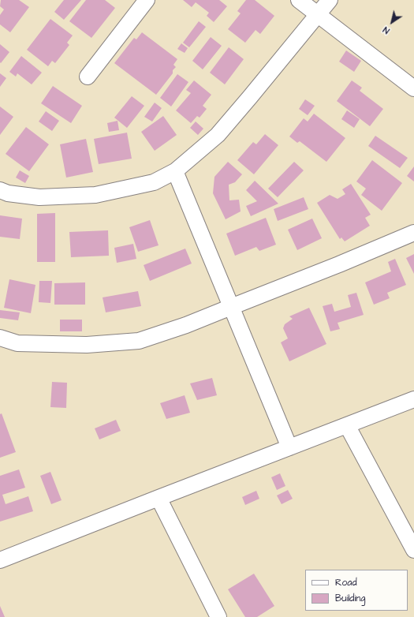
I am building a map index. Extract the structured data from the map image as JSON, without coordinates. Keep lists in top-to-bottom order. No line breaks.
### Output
{"legend":["Road","Building"],"north":"bottom left"}
